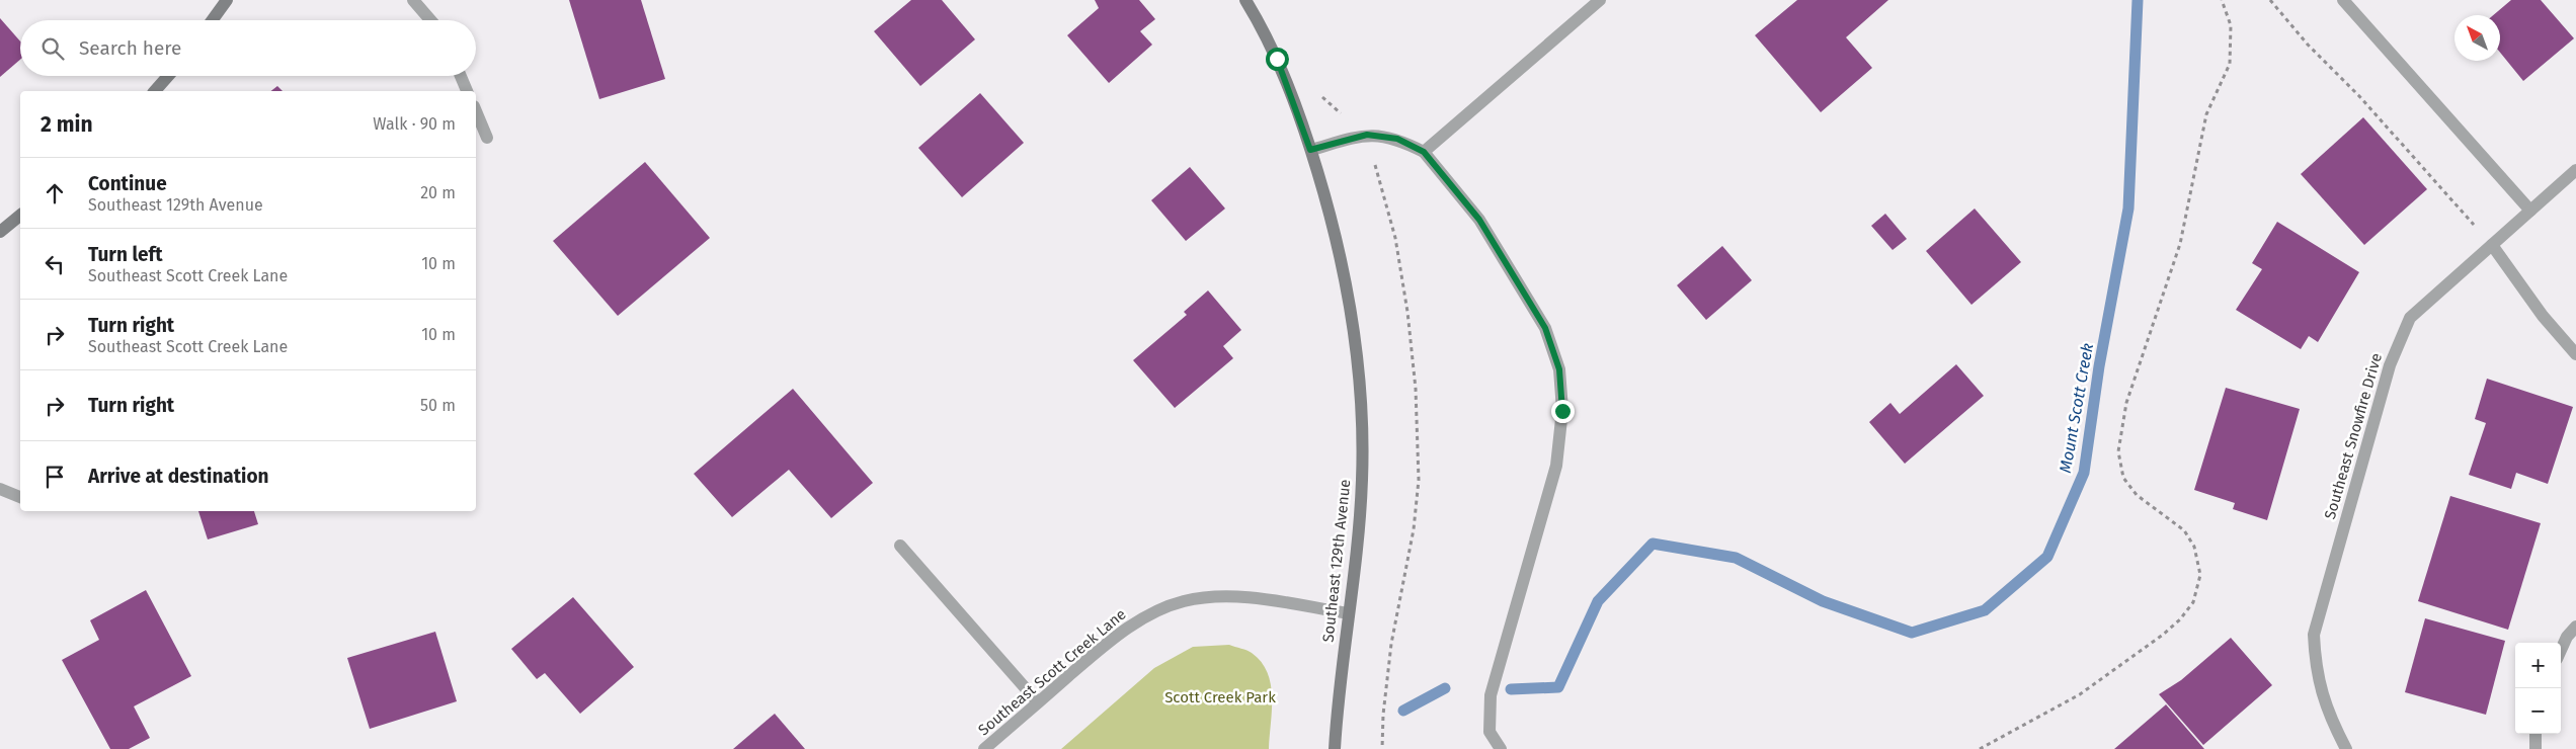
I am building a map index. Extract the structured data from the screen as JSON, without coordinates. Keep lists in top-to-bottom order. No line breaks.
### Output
{"streets":{"main road":["Southeast 129th Avenue"],"street":["Southeast Snowfire Drive","Southeast Scott Creek Lane"]},"crossings":[["Southeast 129th Avenue","Southeast Scott Creek Lane"]],"water":["Mount Scott Creek"],"parks":["Scott Creek Park"],"north":"top left","page":{"search":"Search here","heading":["2 min","Walk · 90 m"],"list":[["Continue","Southeast 129th Avenue","20 m"],["Turn left","Southeast Scott Creek Lane","10 m"],["Turn right","Southeast Scott Creek Lane","10 m"],["Turn right","50 m"],"Arrive at destination"],"map_buttons":["+","−"]}}
